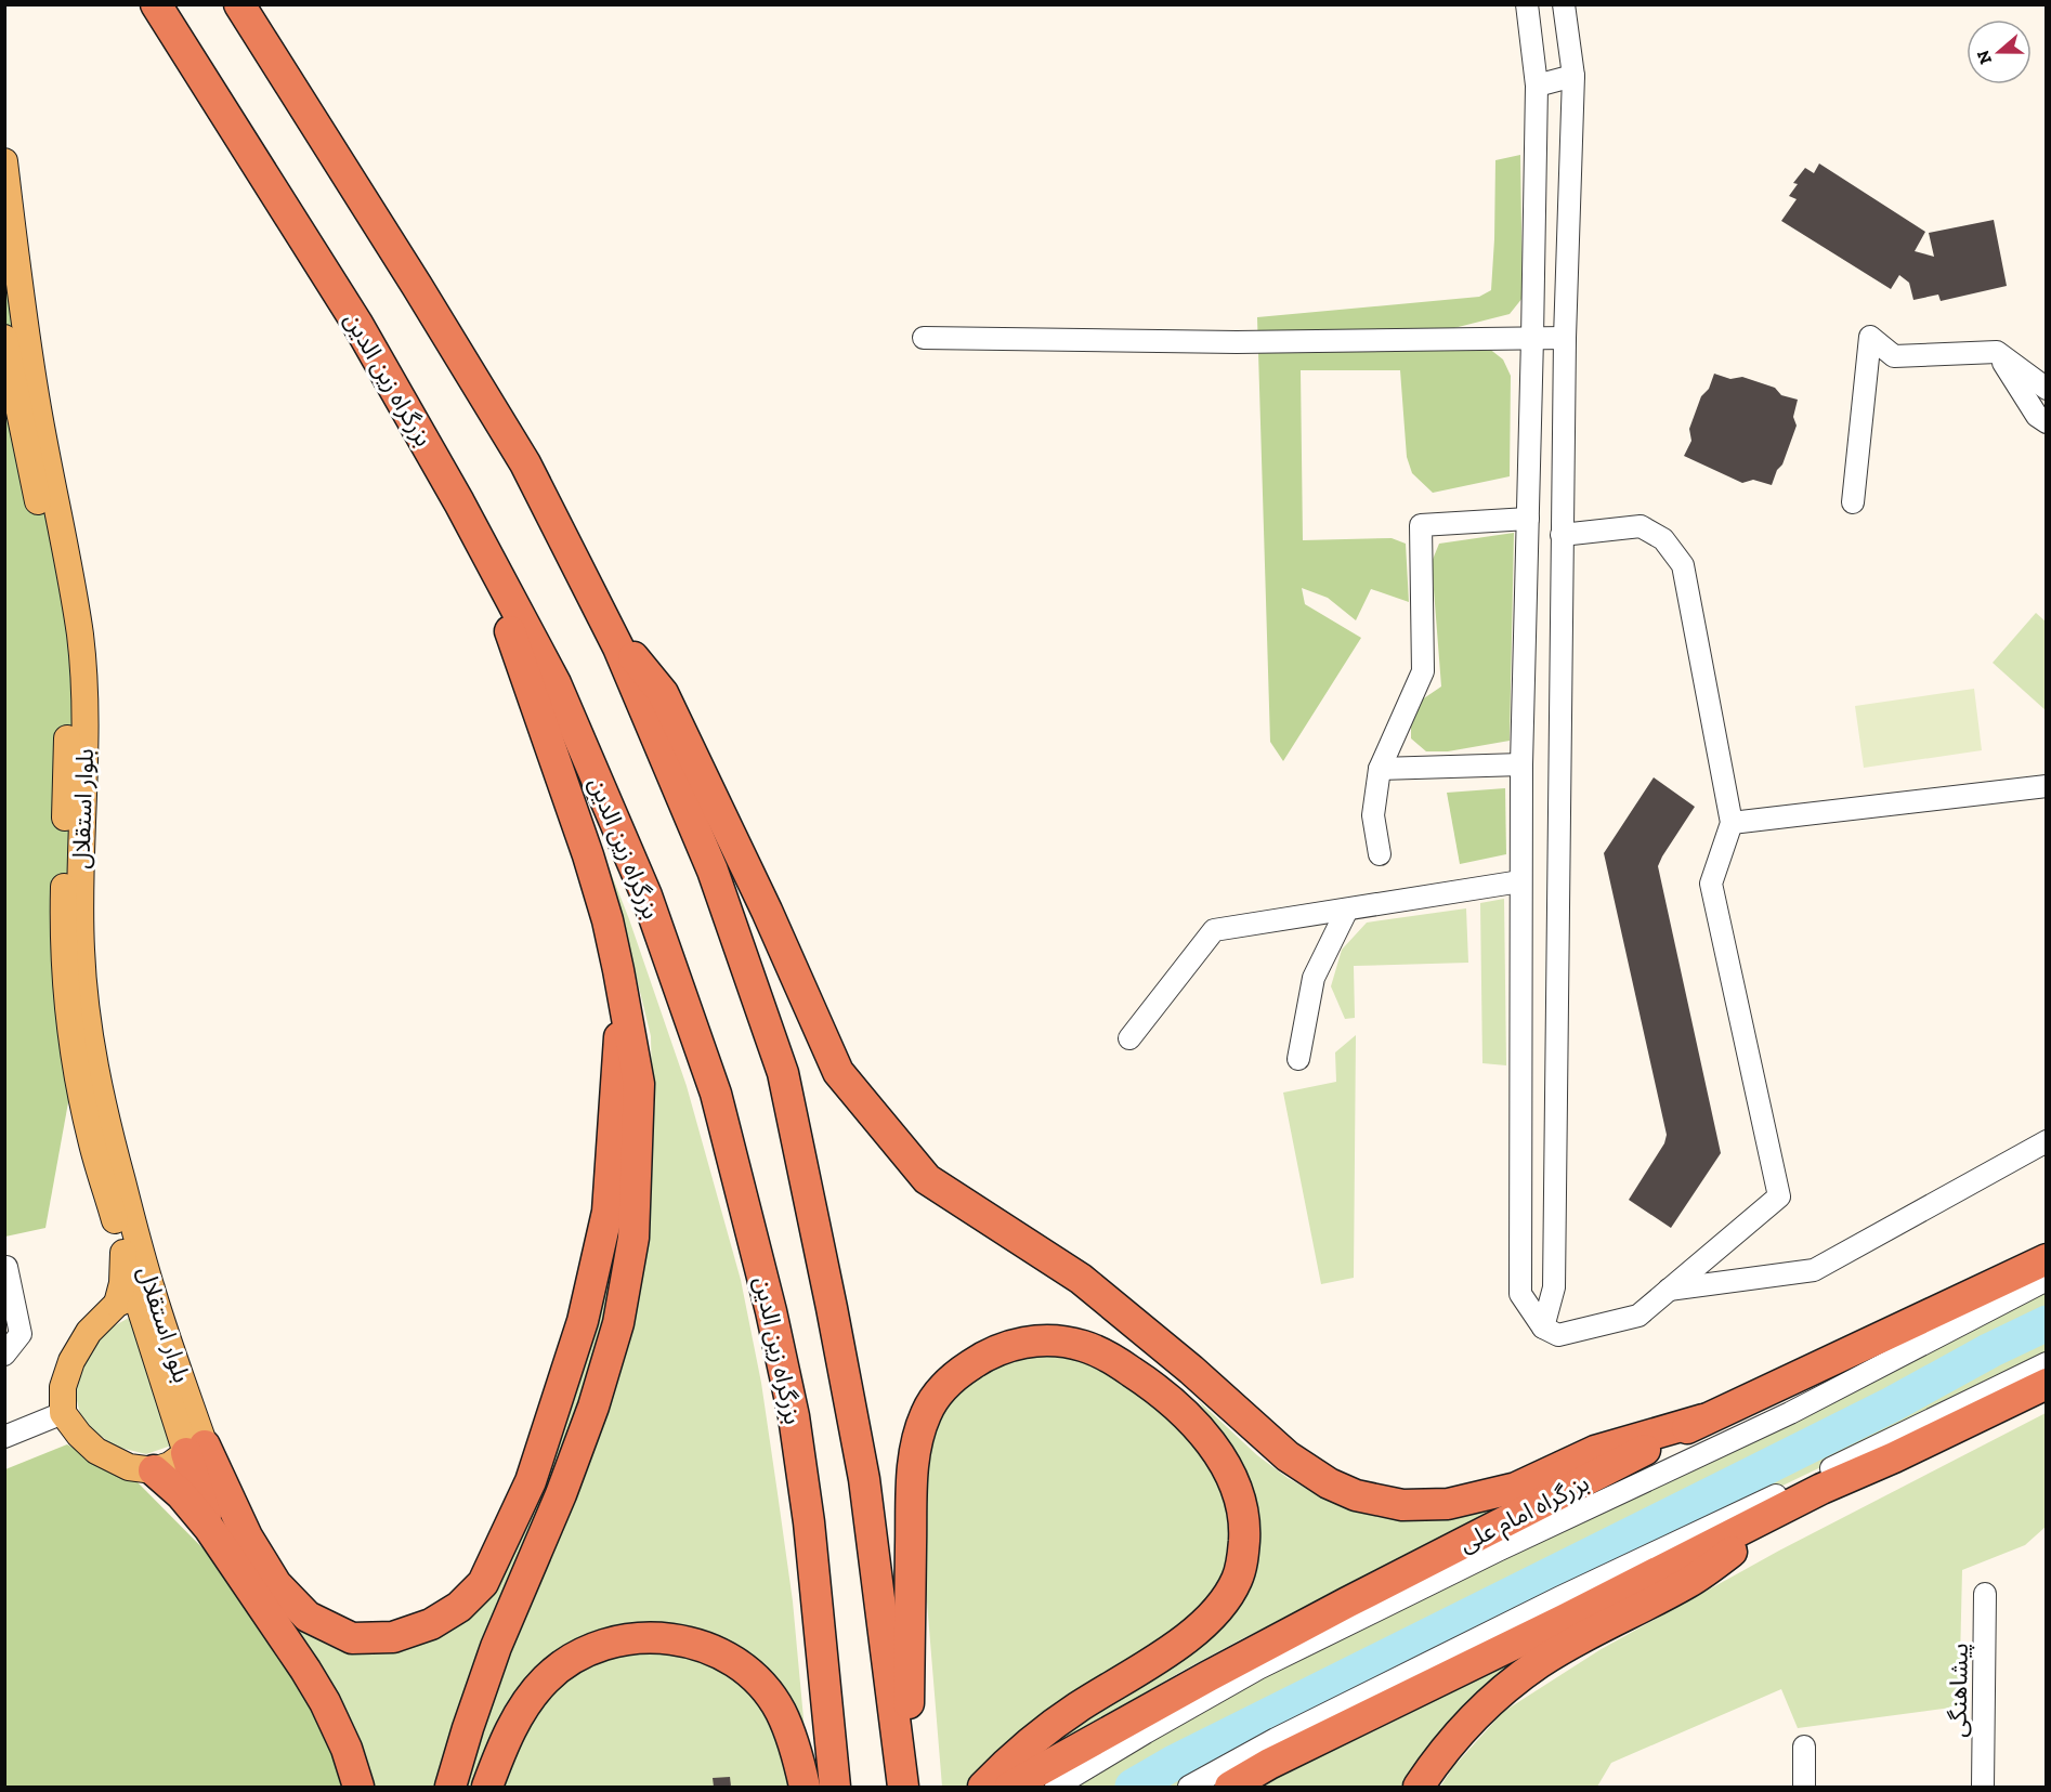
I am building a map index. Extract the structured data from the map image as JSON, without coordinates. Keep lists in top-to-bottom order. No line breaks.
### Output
{"streets":{"highway":["بزرگراه زین الدین","بزرگراه امام علی"],"main road":["بلوار استقلال"],"street":["پیشاهنگی"]},"north":"left"}
